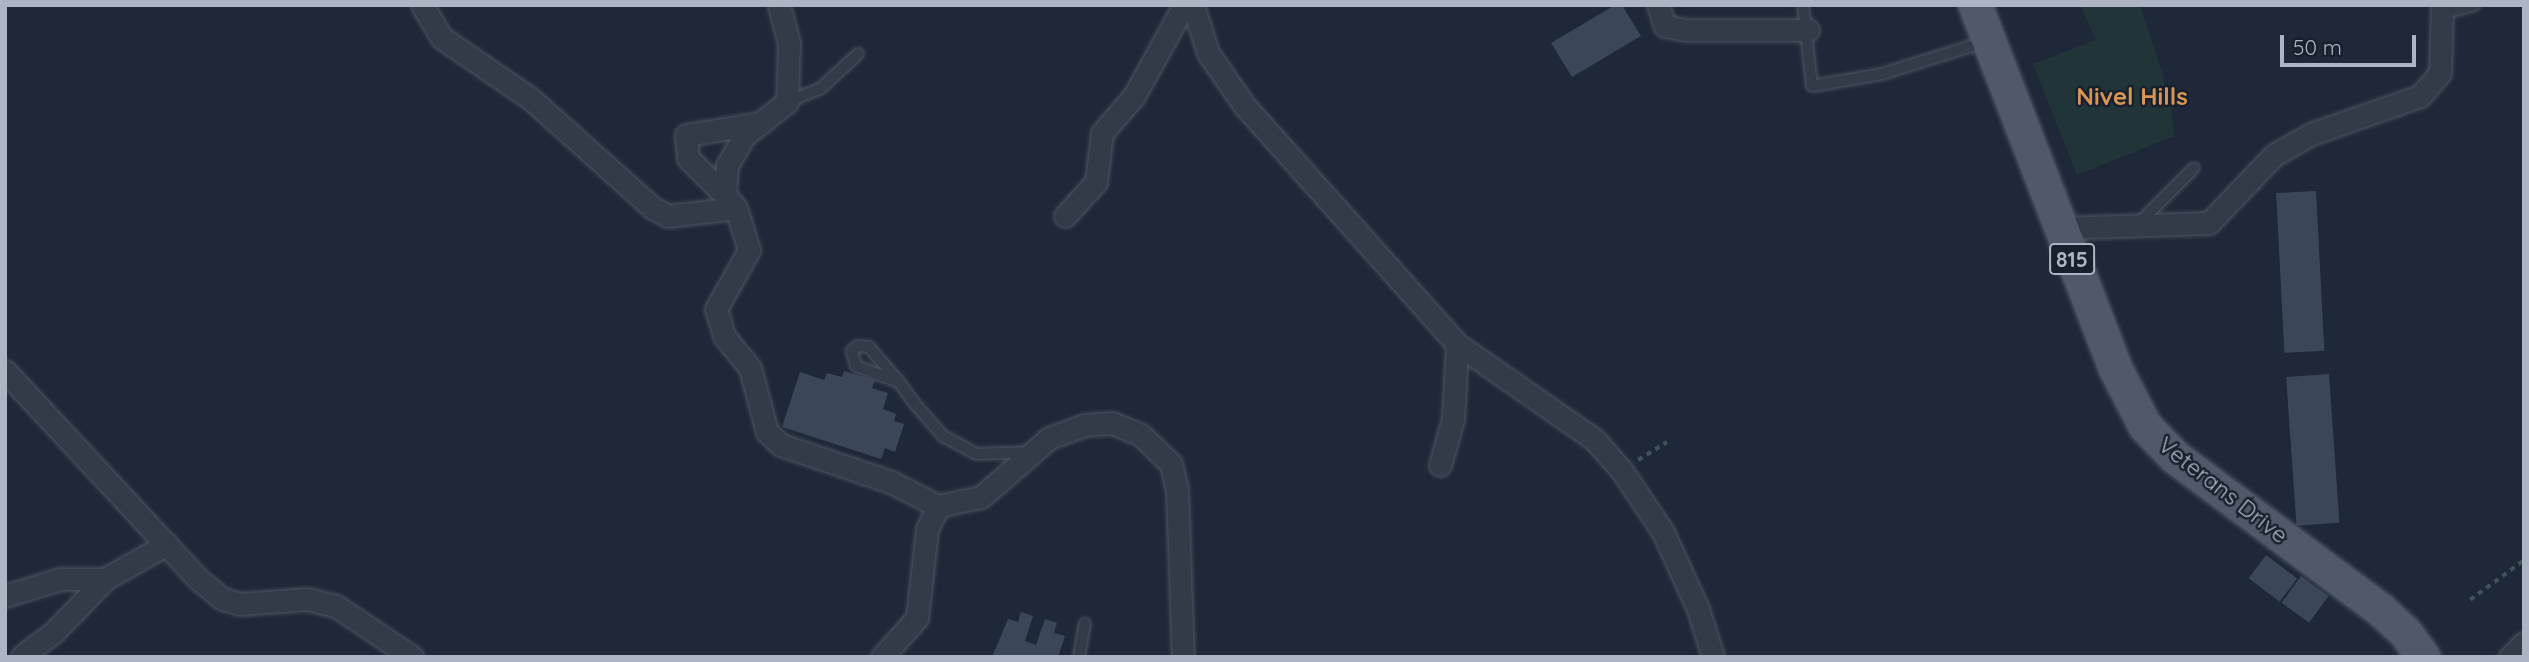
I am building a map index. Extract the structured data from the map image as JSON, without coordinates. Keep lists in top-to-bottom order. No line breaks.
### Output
{"streets":{"main road":["815","Veterans Drive"]},"districts":["Nivel Hills"],"scale_bar":"50 m"}
